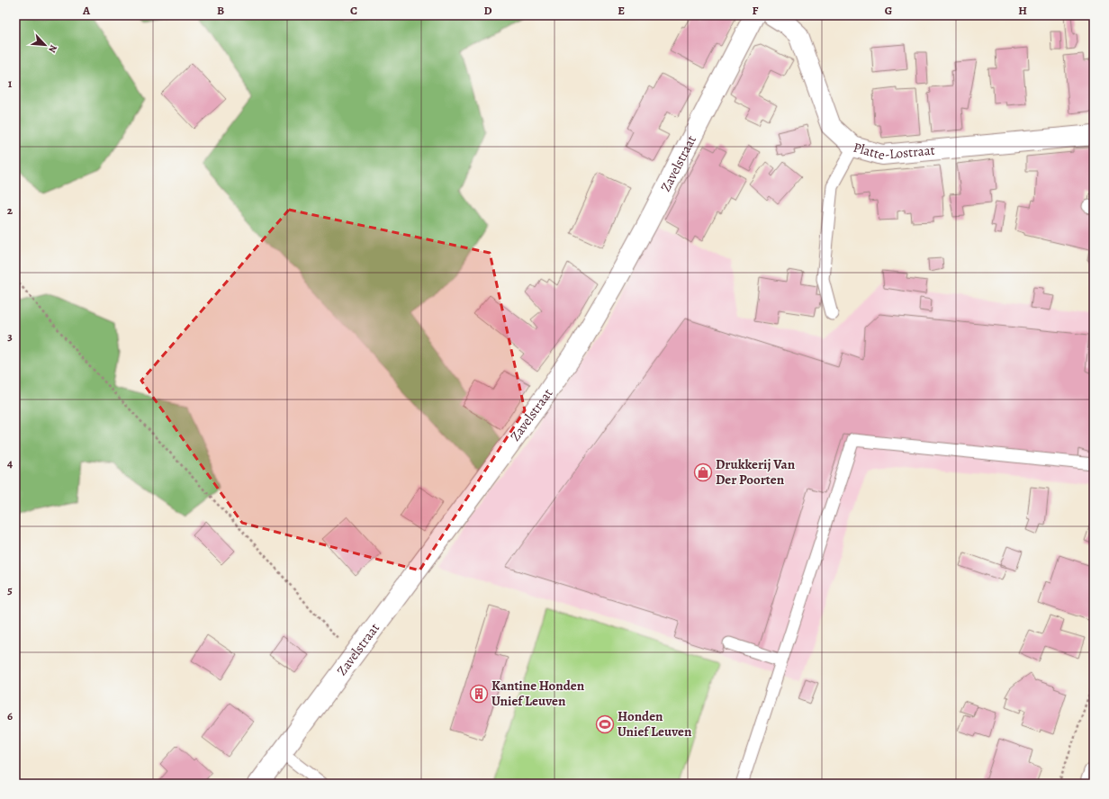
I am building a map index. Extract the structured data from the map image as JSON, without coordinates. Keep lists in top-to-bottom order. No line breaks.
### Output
{"streets":{"street":["Platte-Lostraat","Zavelstraat"]},"places":{"shop":["Drukkerij Van Der Poorten"],"building":["Kantine Honden Unief Leuven"],"sports":["Honden Unief Leuven"]},"north":"bottom right","grid":{"columns":["A","B","C","D","E","F","G","H"],"rows":["1","2","3","4","5","6"]}}
